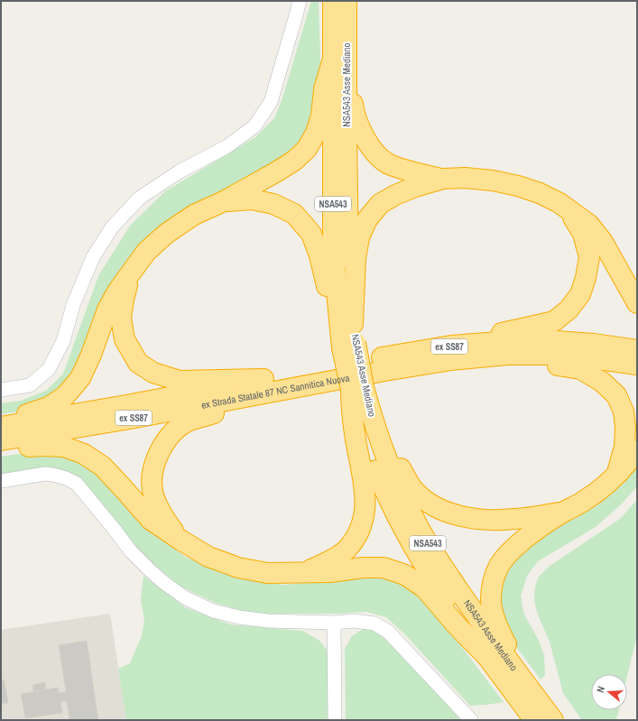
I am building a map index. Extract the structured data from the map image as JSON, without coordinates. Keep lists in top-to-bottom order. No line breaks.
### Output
{"streets":{"highway":["NSA543 Asse Mediano","NSA543","ex SS87","ex Strada Statale 87 NC Sannitica Nuova"]},"north":"left"}
